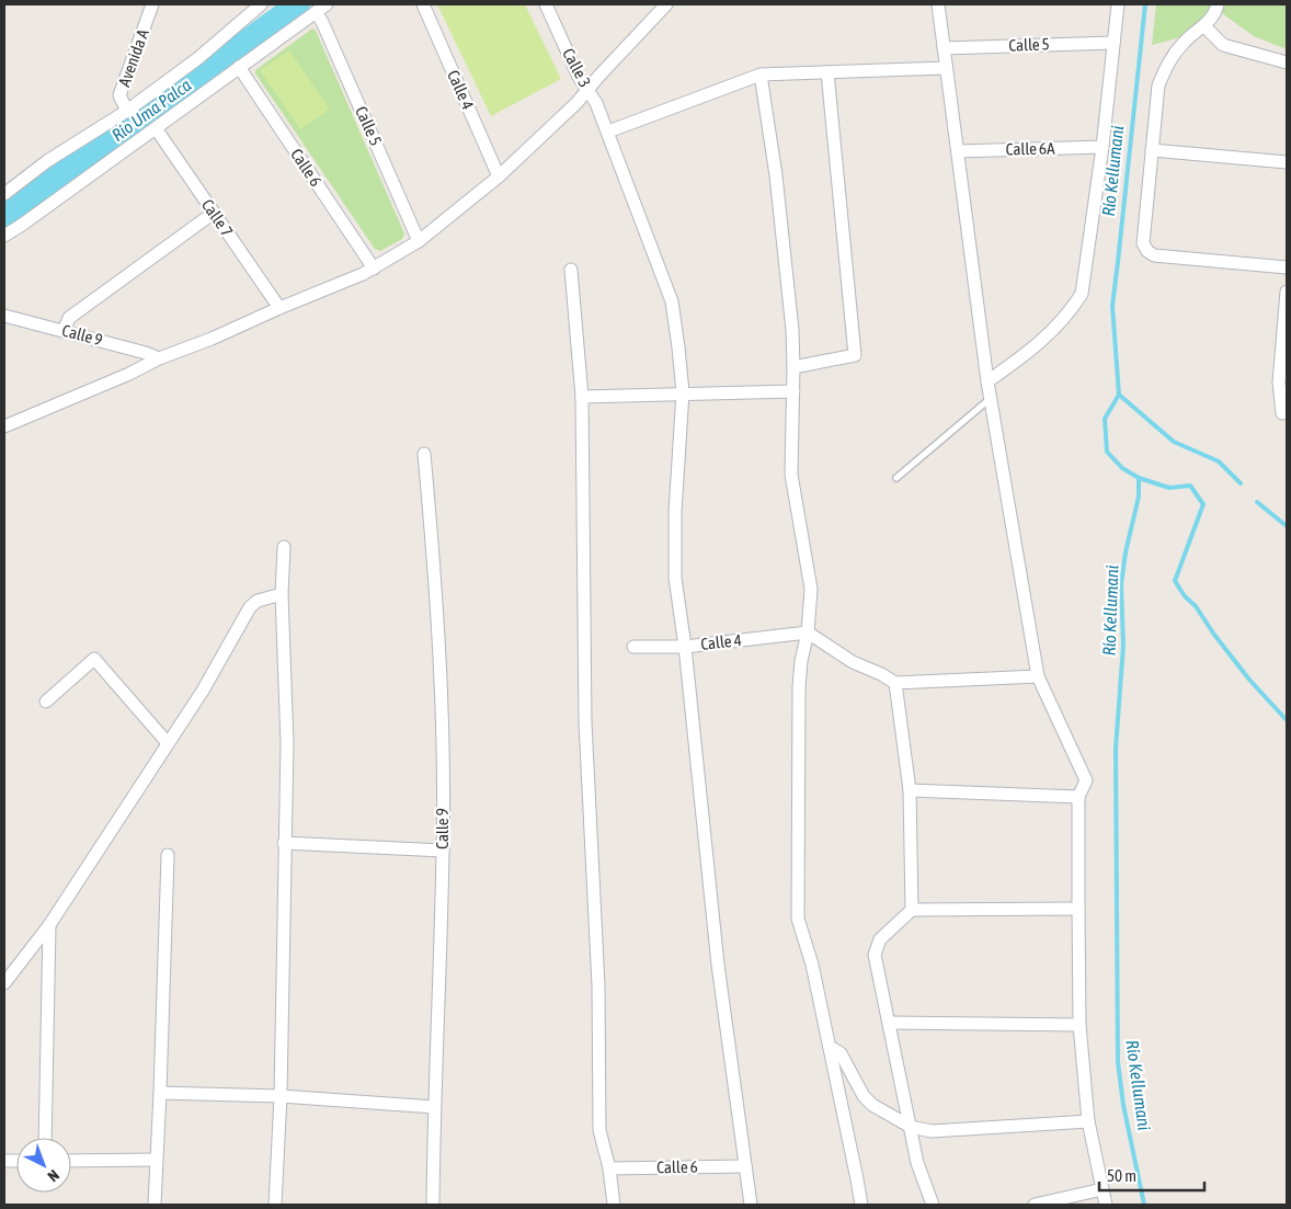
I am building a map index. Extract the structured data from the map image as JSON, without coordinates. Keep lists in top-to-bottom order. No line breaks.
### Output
{"streets":{"street":["Calle 5","Avenida A","Calle 3","Calle 4","Calle 6A","Calle 6","Calle 7","Calle 9"]},"crossings":[["Calle 3","Calle 4"],["Calle 3","Calle 6"]],"water":["Río Uma Palca","Río Kellumani"],"scale_bar":"50 m","north":"bottom right"}
